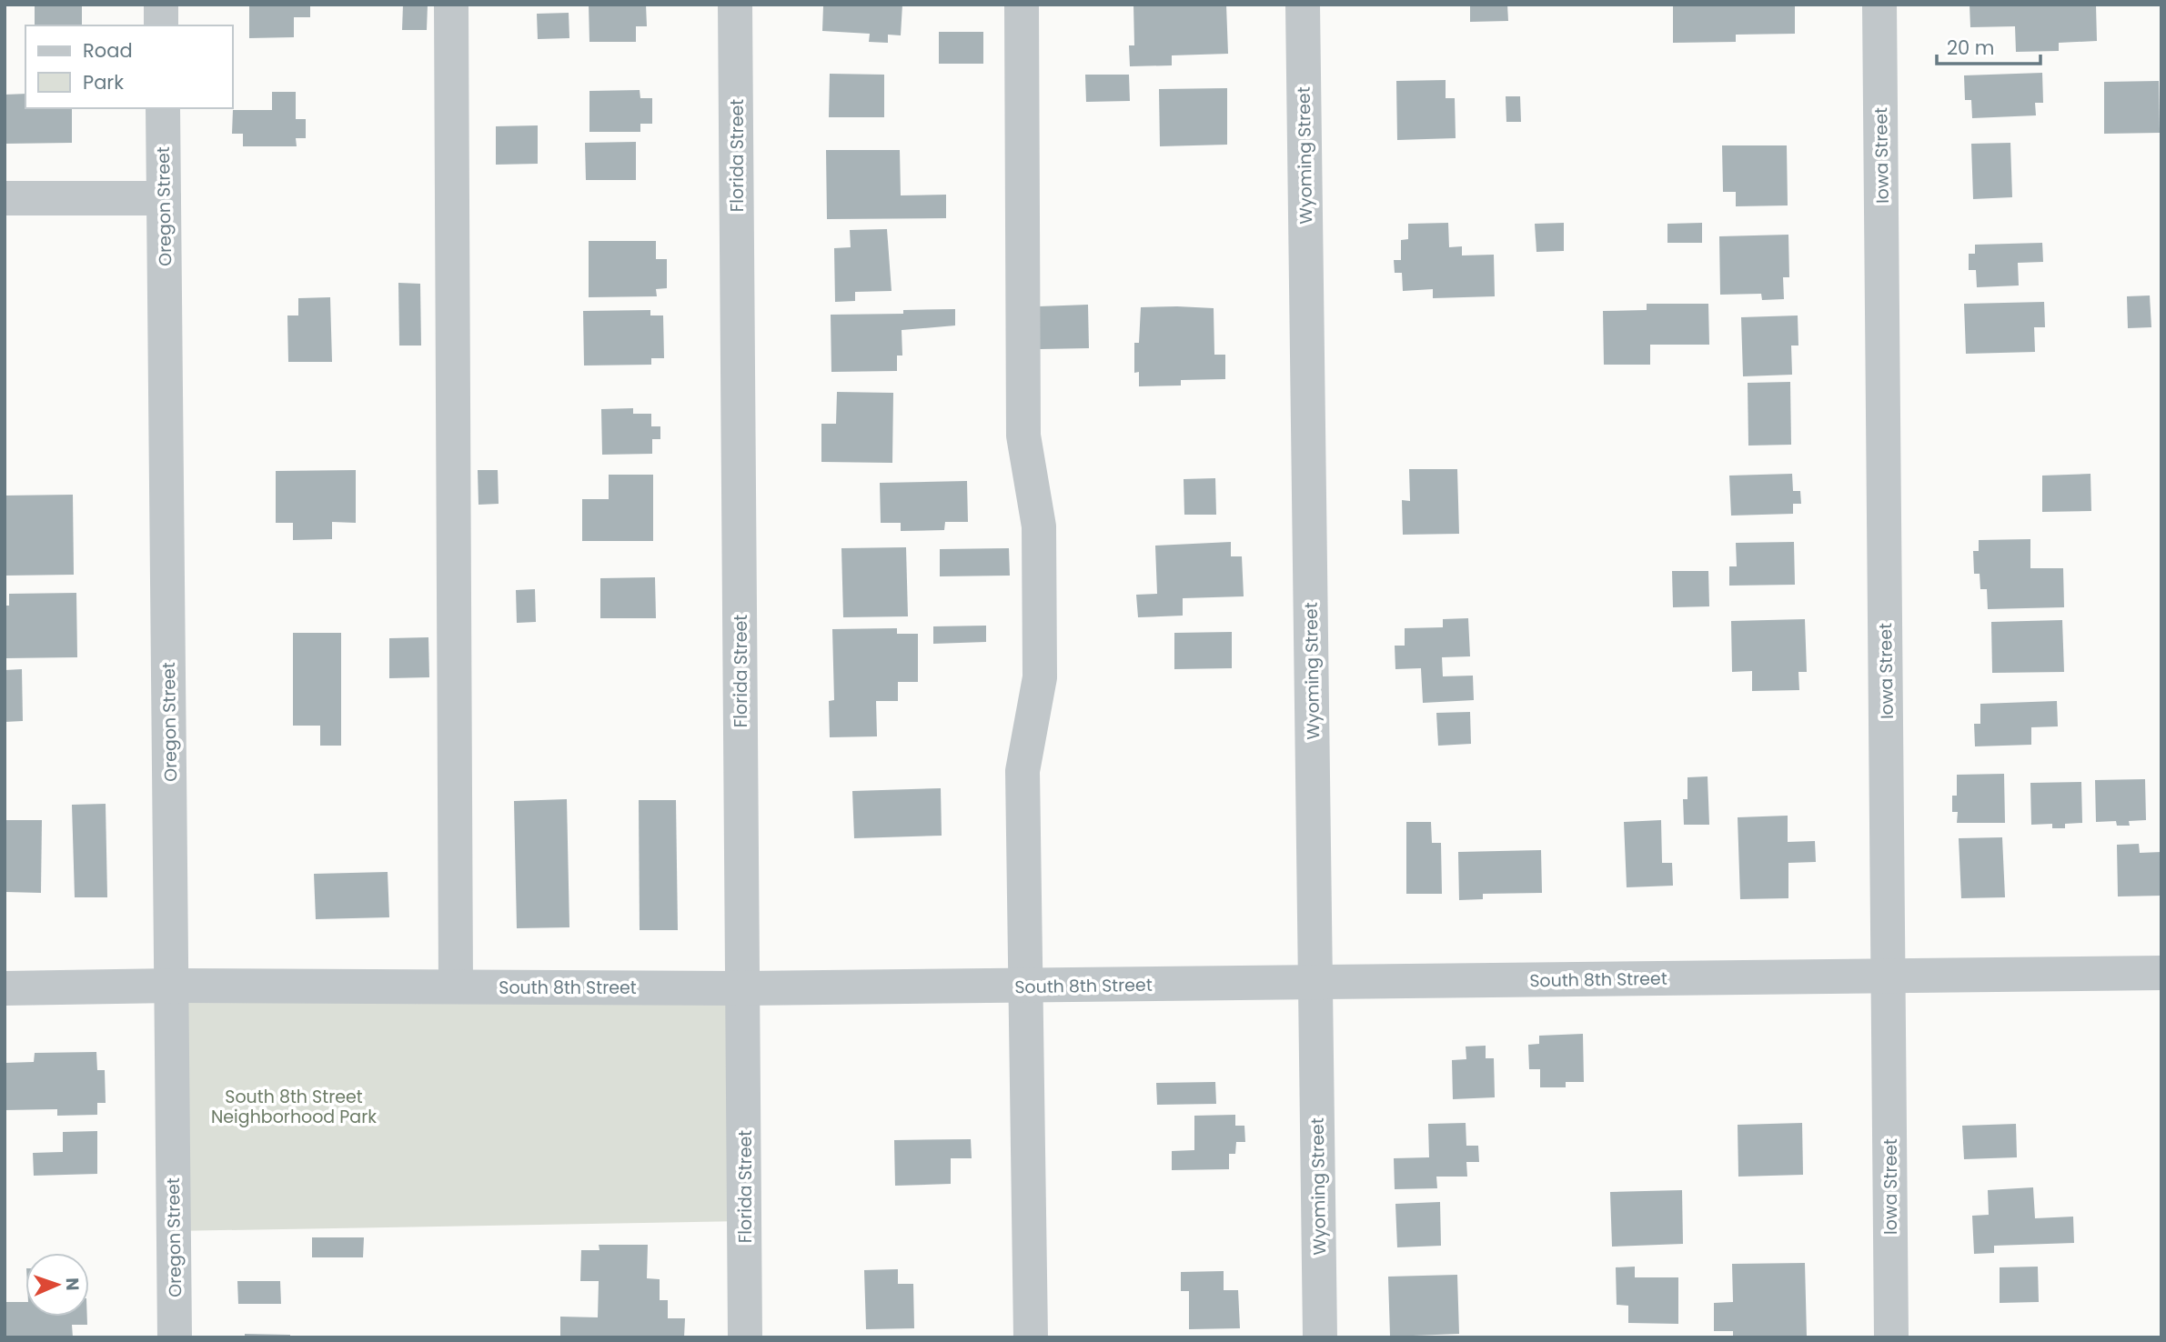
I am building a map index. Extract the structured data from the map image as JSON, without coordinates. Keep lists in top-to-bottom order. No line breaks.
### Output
{"streets":{"street":["Florida Street","Wyoming Street","Iowa Street","Oregon Street","South 8th Street"]},"crossings":[["Florida Street","South 8th Street"],["Wyoming Street","South 8th Street"],["Iowa Street","South 8th Street"],["Oregon Street","South 8th Street"]],"parks":["South 8th Street Neighborhood Park"],"legend":["Road","Park"],"scale_bar":"20 m","north":"right"}
